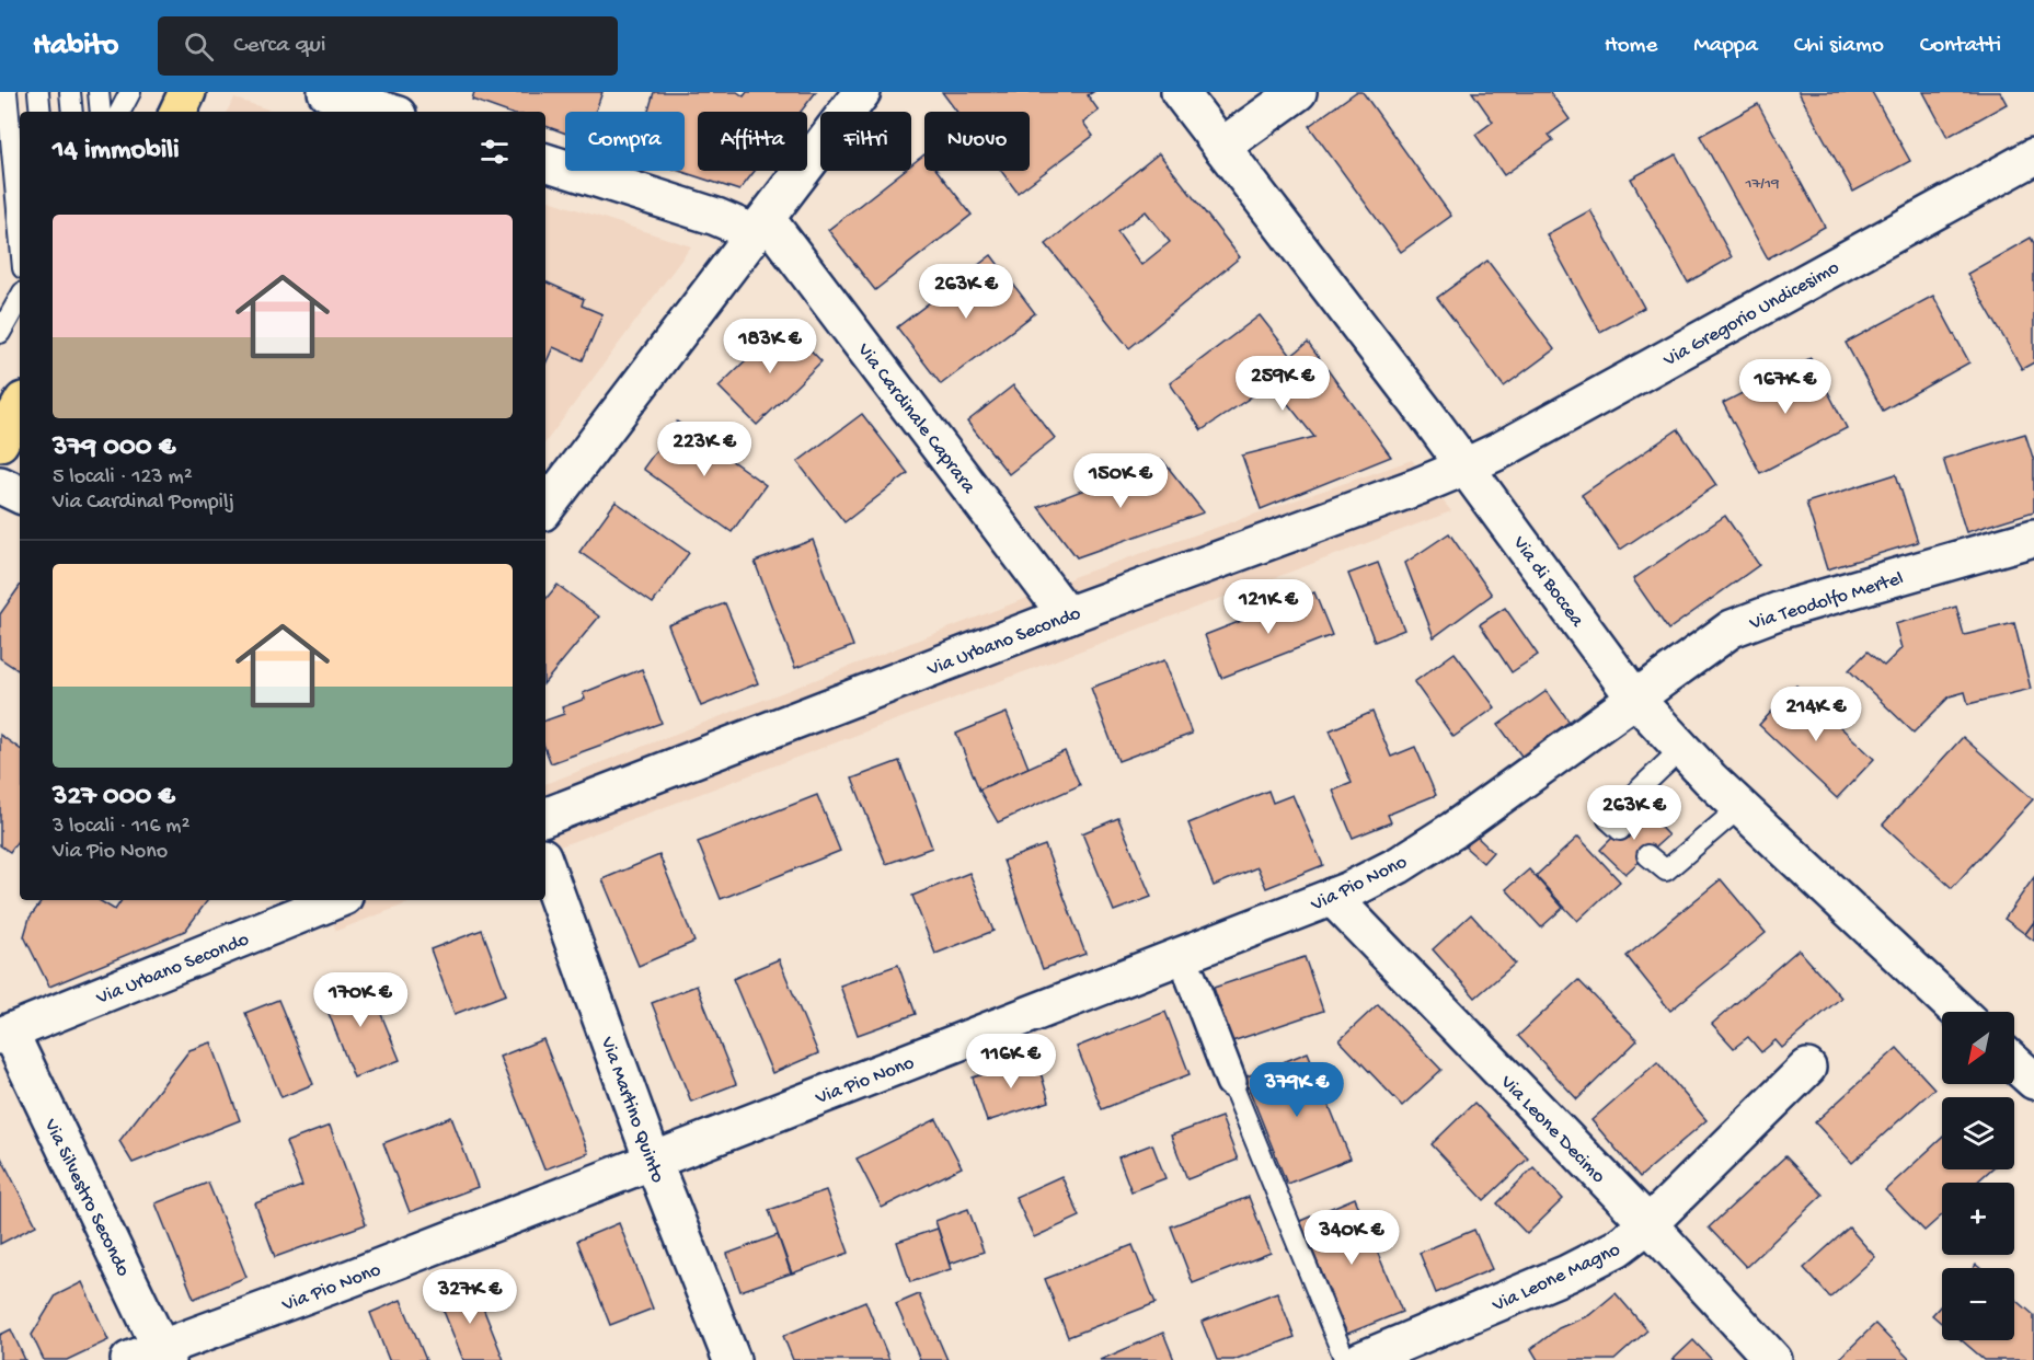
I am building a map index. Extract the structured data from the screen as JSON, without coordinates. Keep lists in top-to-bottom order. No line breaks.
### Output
{"streets":{"street":["Via Gregorio Undicesimo","Via Cardinale Caprara","Via di Boccea","Via Teodolfo Mertel","Via Urbano Secondo","Via Pio Nono","Via Martino Quinto","Via Leone Decimo","Via Silvestro Secondo","Via Leone Magno"]},"crossings":[["Via Gregorio Undicesimo","Via di Boccea"],["Via Gregorio Undicesimo","Via Urbano Secondo"],["Via Cardinale Caprara","Via Urbano Secondo"],["Via di Boccea","Via Teodolfo Mertel"],["Via di Boccea","Via Urbano Secondo"],["Via di Boccea","Via Pio Nono"],["Via Teodolfo Mertel","Via Pio Nono"],["Via Urbano Secondo","Via Silvestro Secondo"],["Via Pio Nono","Via Martino Quinto"],["Via Pio Nono","Via Leone Decimo"],["Via Pio Nono","Via Silvestro Secondo"],["Via Leone Decimo","Via Leone Magno"]],"house_numbers":["17/19"],"north":"bottom left","page":{"header":"Habito","search":"Cerca qui","nav":["Home","Mappa","Chi siamo","Contatti"],"chip":["Compra","Affitta","Filtri","Nuovo"],"heading":"14 immobili","list":[{"name":"379 000 €","note":"5 locali · 123 m² · Via Cardinal Pompilj"},{"name":"327 000 €","note":"3 locali · 116 m² · Via Pio Nono"}],"price":["263K €","183K €","259K €","167K €","223K €","150K €","121K €","214K €","263K €","170K €","116K €","379K €","340K €","327K €"],"map_buttons":["+","−"]}}
